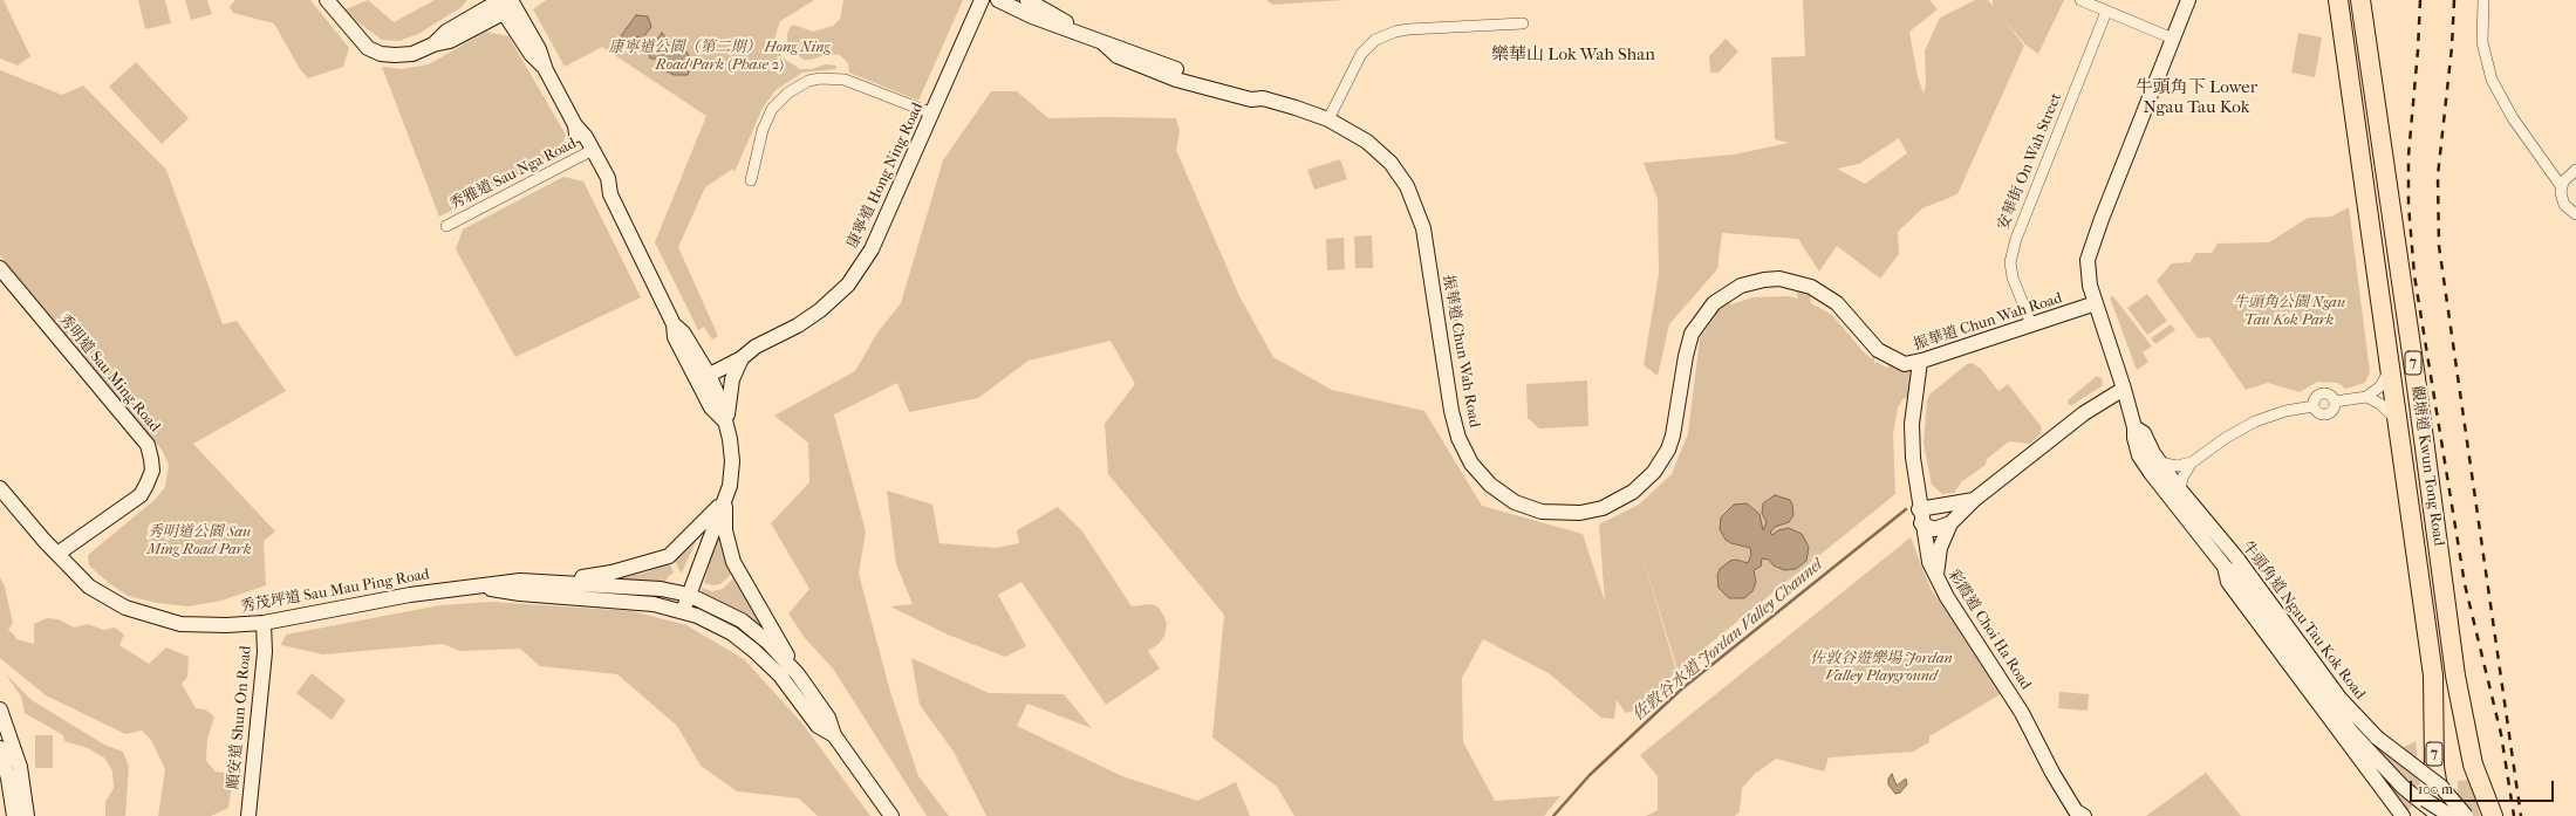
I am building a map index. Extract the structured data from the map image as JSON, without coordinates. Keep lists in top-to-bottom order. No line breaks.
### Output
{"streets":{"highway":["7","觀塘道 Kwun Tong Road"],"main road":["康寧道 Hong Ning Road","振華道 Chun Wah Road","秀明道 Sau Ming Road","秀茂坪道 Sau Mau Ping Road","牛頭角道 Ngau Tau Kok Road","彩霞道 Choi Ha Road","順安道 Shun On Road"],"street":["安華街 On Wah Street","秀雅道 Sau Nga Road"]},"crossings":[["安華街 On Wah Street","振華道 Chun Wah Road"],["振華道 Chun Wah Road","牛頭角道 Ngau Tau Kok Road"],["振華道 Chun Wah Road","彩霞道 Choi Ha Road"],["秀明道 Sau Ming Road","秀茂坪道 Sau Mau Ping Road"],["秀茂坪道 Sau Mau Ping Road","順安道 Shun On Road"]],"districts":["樂華山 Lok Wah Shan","牛頭角下 Lower Ngau Tau Kok"],"water":["佐敦谷水道 Jordan Valley Channel"],"parks":["康寧道公園（第二期） Hong Ning Road Park (Phase 2)","牛頭角公園 Ngau Tau Kok Park","秀明道公園 Sau Ming Road Park","佐敦谷遊樂場 Jordan Valley Playground"],"scale_bar":"100 m"}
